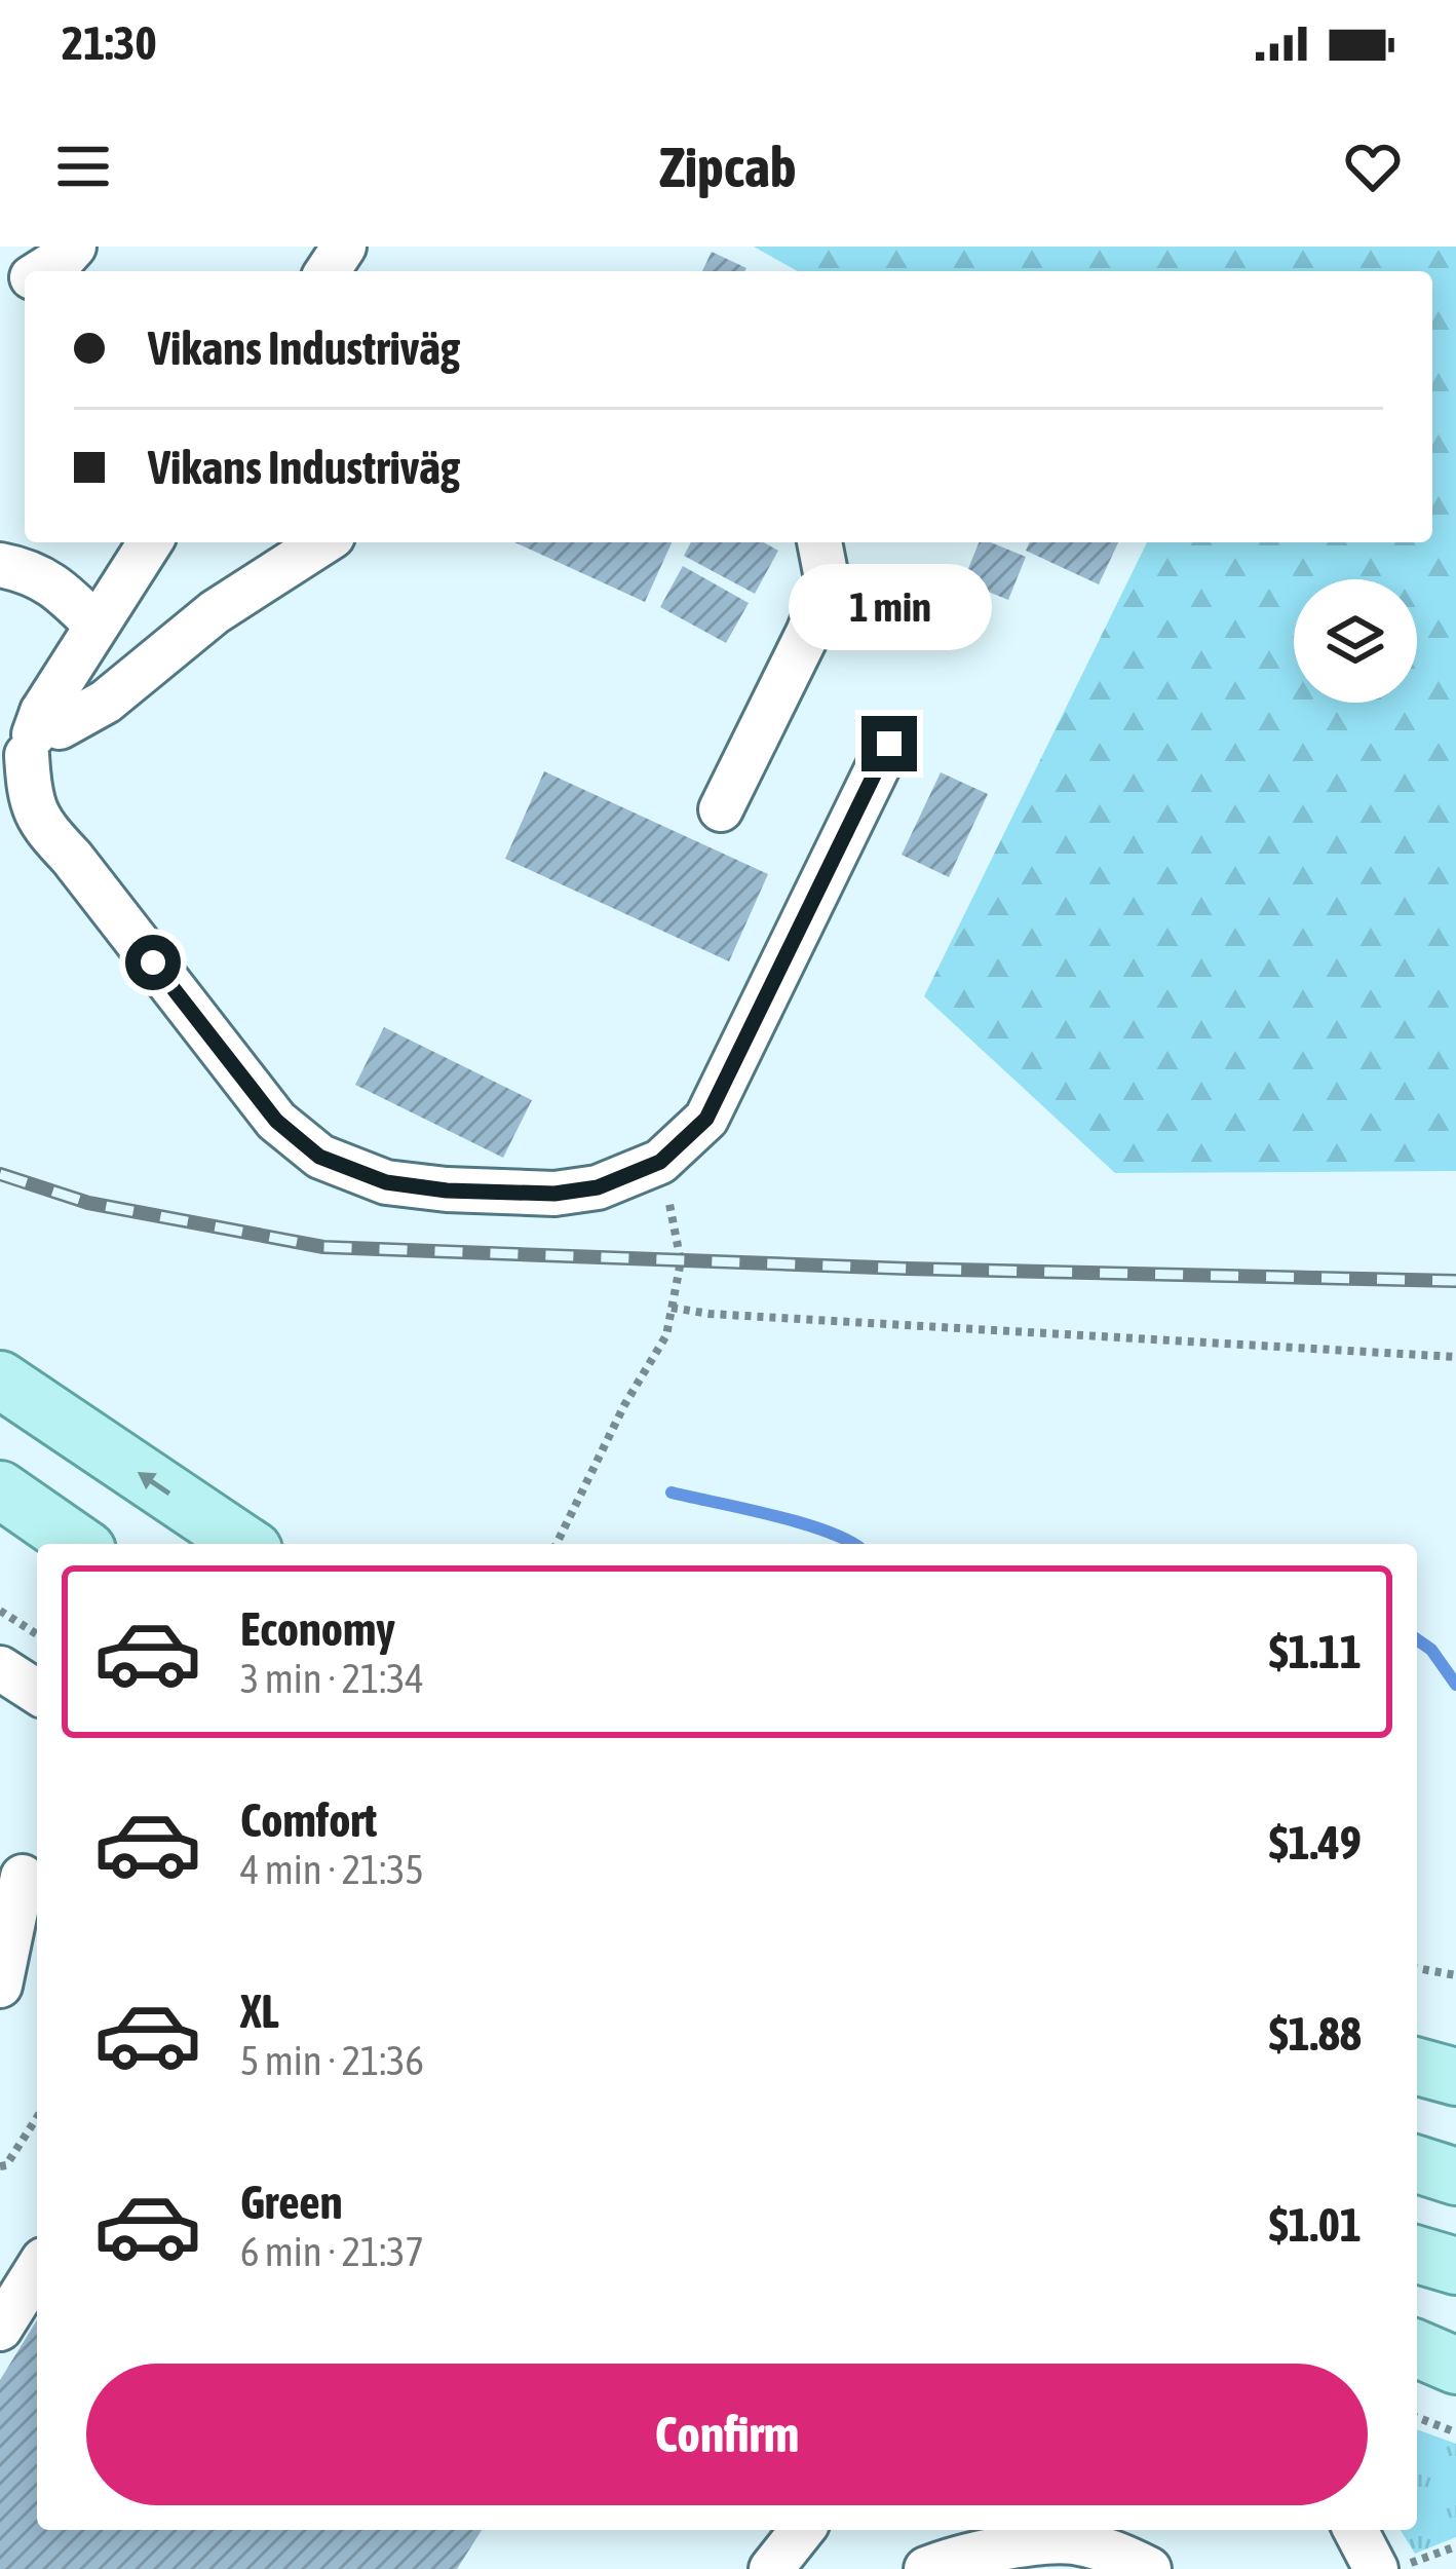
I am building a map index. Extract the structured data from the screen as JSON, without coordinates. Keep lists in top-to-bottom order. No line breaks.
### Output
{"page":{"status":"21:30","header":"Zipcab","banner":["Vikans Industriväg","Vikans Industriväg"],"bubble":"1 min","list":[{"name":"Economy","note":"3 min · 21:34","value":"$1.11"},{"name":"Comfort","note":"4 min · 21:35","value":"$1.49"},{"name":"XL","note":"5 min · 21:36","value":"$1.88"},{"name":"Green","note":"6 min · 21:37","value":"$1.01"}],"buttons":"Confirm"}}
